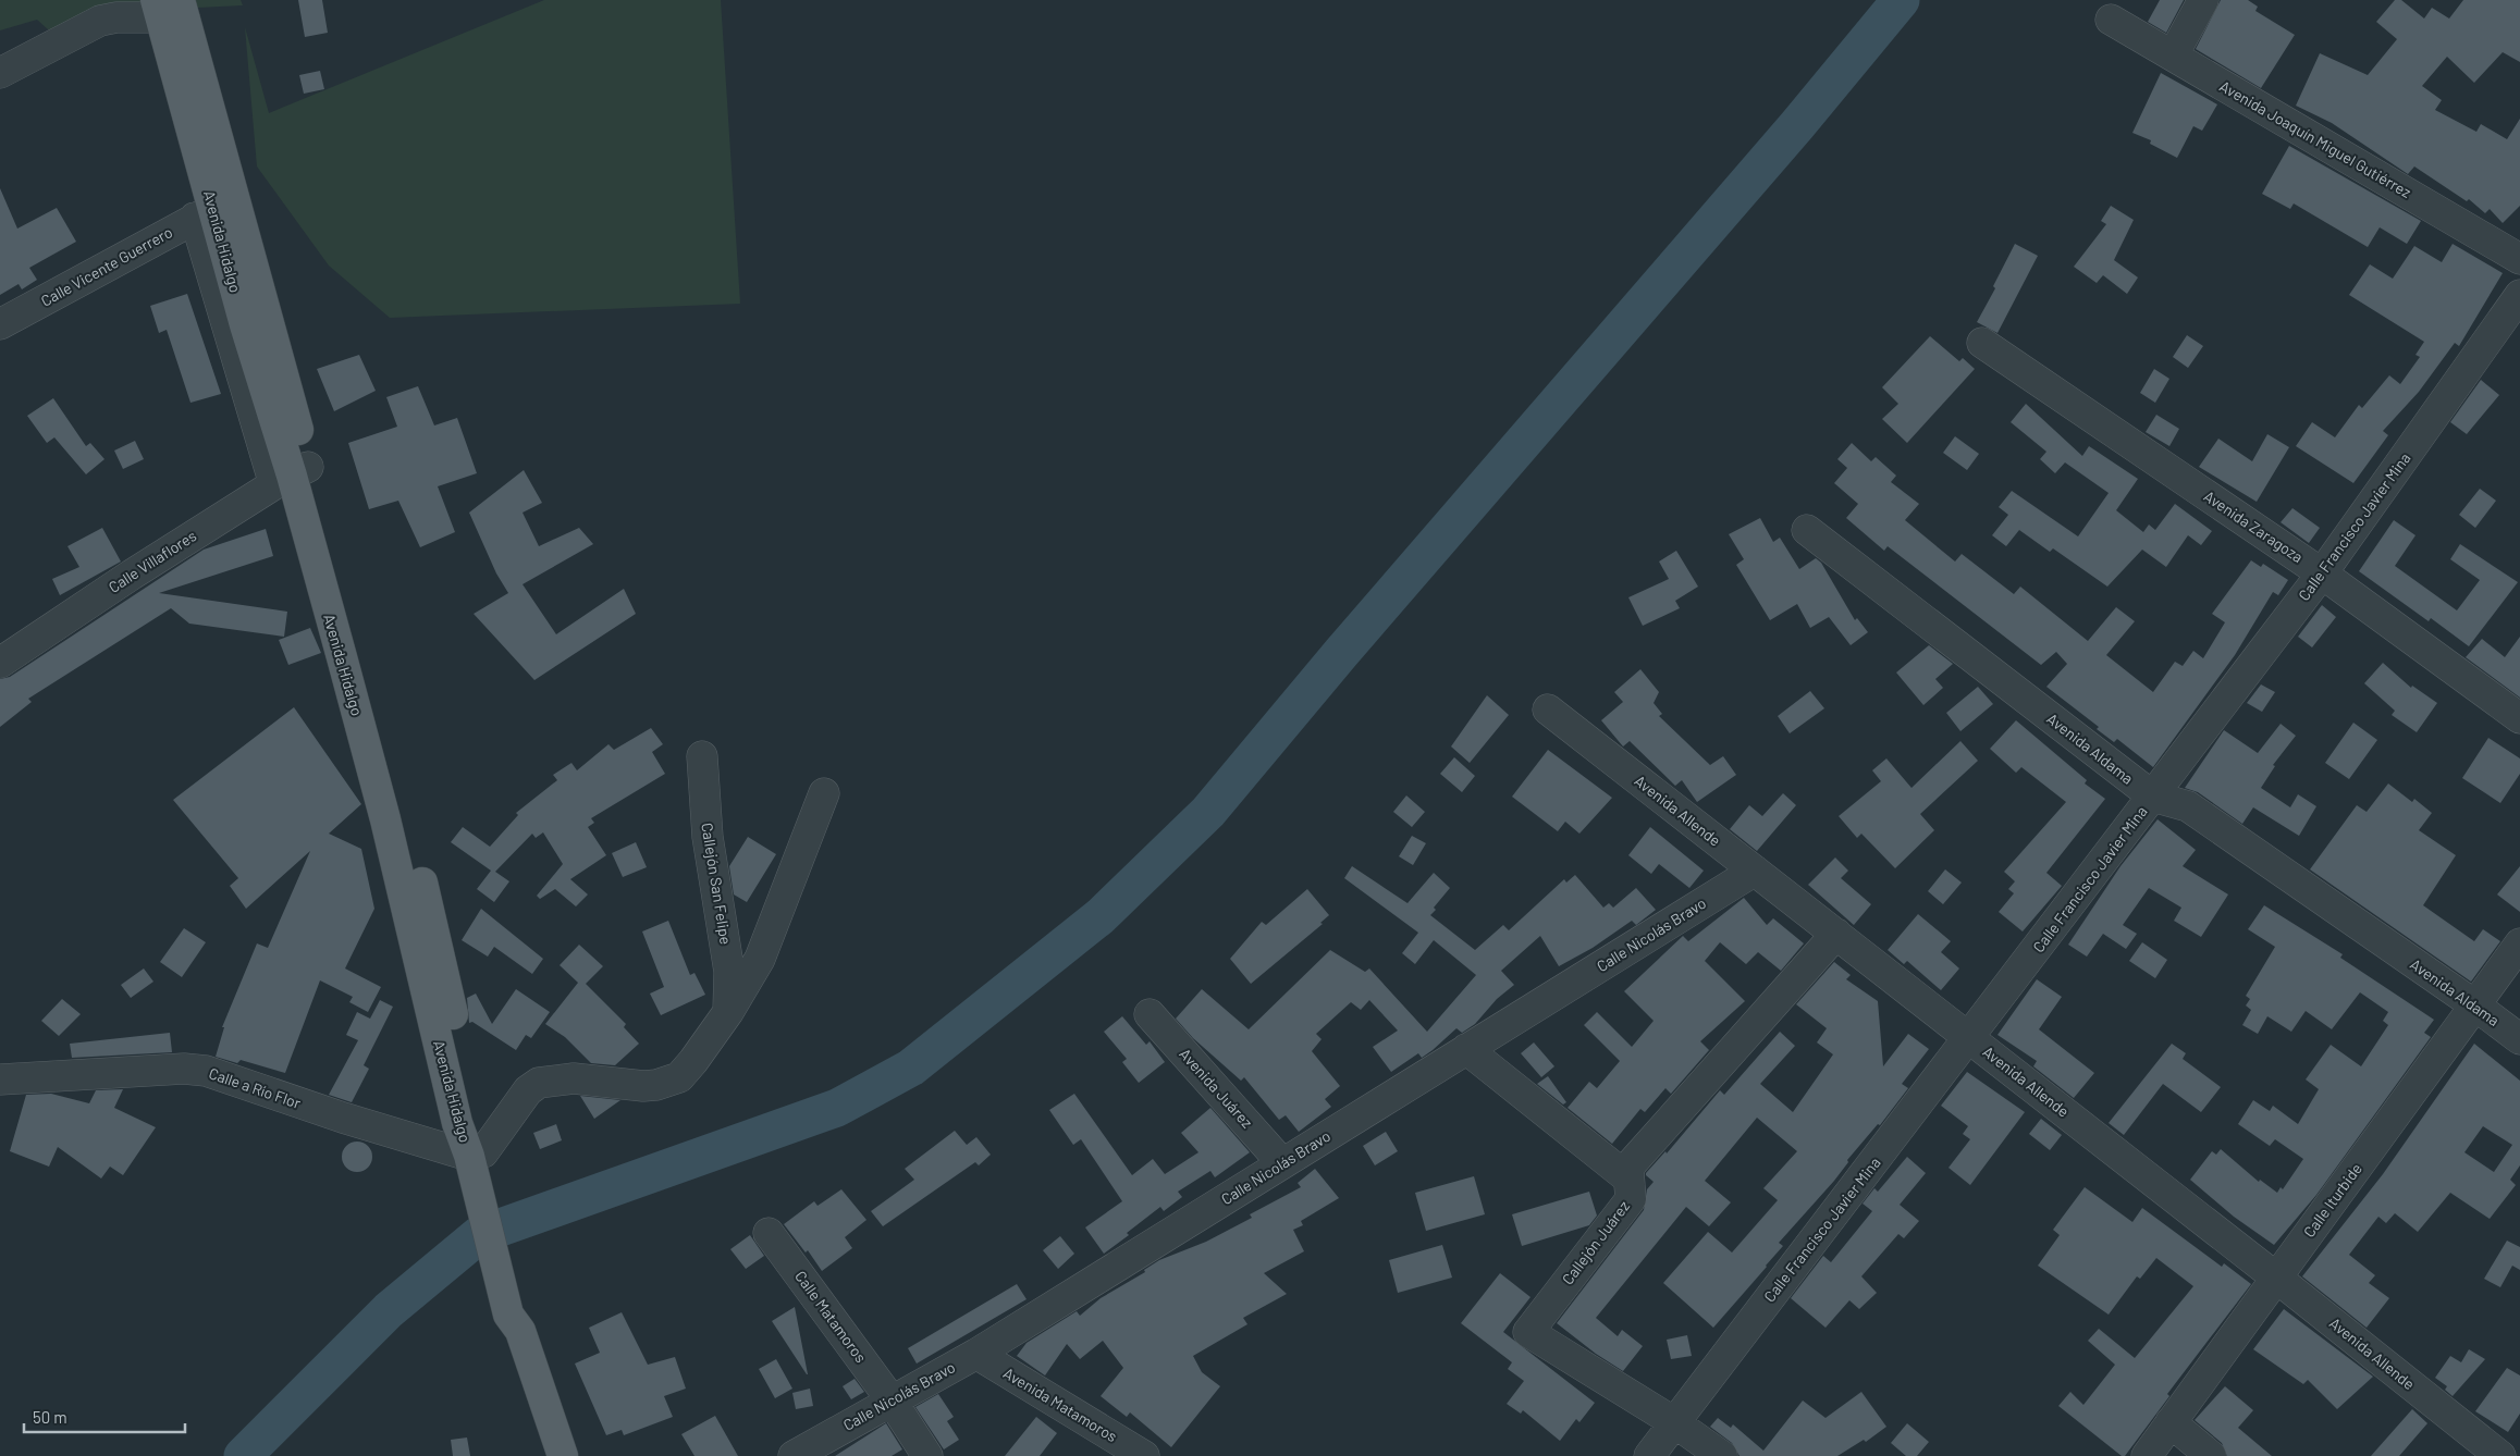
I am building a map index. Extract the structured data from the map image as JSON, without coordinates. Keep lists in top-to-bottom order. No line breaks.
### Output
{"streets":{"main road":["Avenida Hidalgo"],"street":["Avenida Joaquín Miguel Gutiérrez","Calle Vicente Guerrero","Avenida Zaragoza","Calle Francisco Javier Mina","Calle Villaflores","Avenida Aldama","Avenida Allende","Callejón San Felipe","Calle Nicolás Bravo","Calle a Río Flor","Avenida Juárez","Calle Iturbide","Callejón Juárez","Calle Matamoros","Avenida Matamoros"]},"crossings":[["Avenida Hidalgo","Calle Vicente Guerrero"],["Avenida Hidalgo","Calle Villaflores"],["Avenida Hidalgo","Calle a Río Flor"],["Avenida Zaragoza","Calle Francisco Javier Mina"],["Calle Francisco Javier Mina","Avenida Aldama"],["Calle Francisco Javier Mina","Avenida Allende"],["Calle Francisco Javier Mina","Callejón Juárez"],["Avenida Aldama","Calle Iturbide"],["Avenida Allende","Calle Nicolás Bravo"],["Avenida Allende","Calle Iturbide"],["Calle Nicolás Bravo","Avenida Juárez"],["Calle Nicolás Bravo","Callejón Juárez"],["Calle Nicolás Bravo","Calle Matamoros"],["Calle Nicolás Bravo","Avenida Matamoros"]],"scale_bar":"50 m"}
